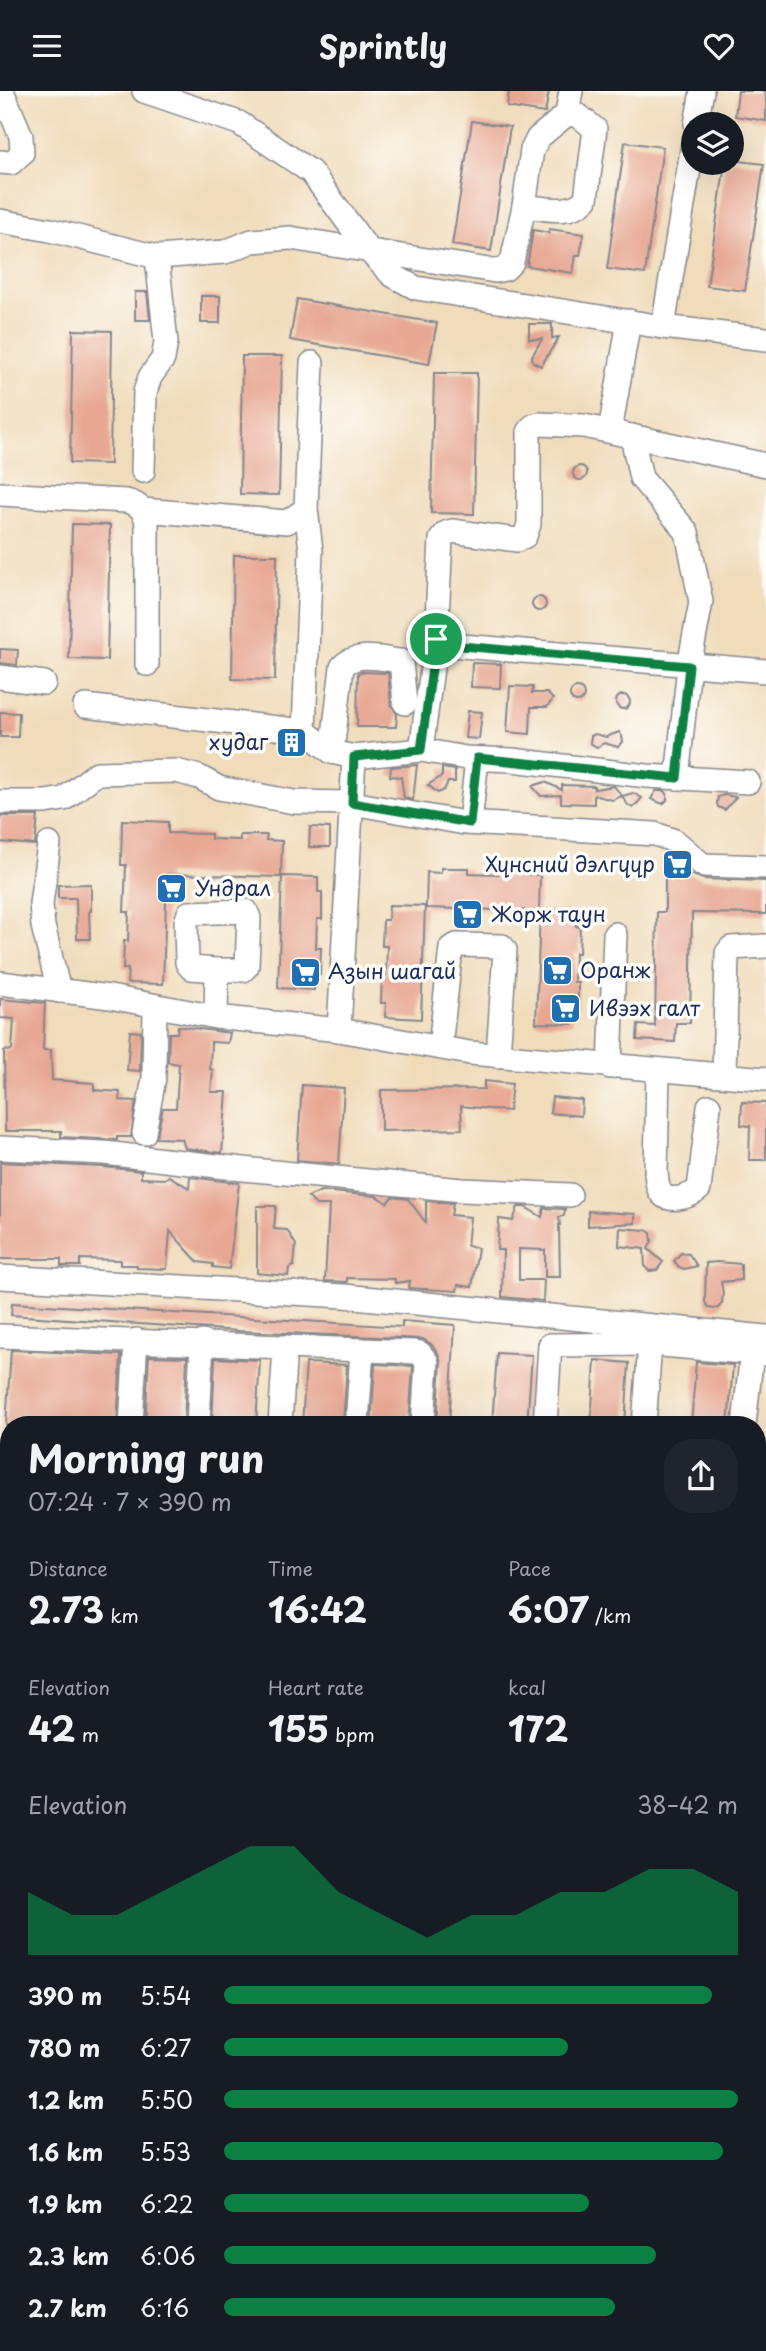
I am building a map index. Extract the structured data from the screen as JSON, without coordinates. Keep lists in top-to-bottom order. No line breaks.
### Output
{"places":{"building":["худаг"],"supermarket":["Хүнсний дэлгүүр","Ундрал","Жорж таун","Оранж","Азын шагай","Ивээх галт"]},"page":{"header":"Sprintly","heading":["Morning run","07:24 · 7 × 390 m"],"stats":[["Distance","2.73 km"],["Time","16:42"],["Pace","6:07 /km"],["Elevation","42 m"],["Heart rate","155 bpm"],["kcal","172"]],"chart":["Elevation","38–42 m"],"list":[{"name":"390 m","note":"5:54"},{"name":"780 m","note":"6:27"},{"name":"1.2 km","note":"5:50"},{"name":"1.6 km","note":"5:53"},{"name":"1.9 km","note":"6:22"},{"name":"2.3 km","note":"6:06"},{"name":"2.7 km","note":"6:16"}]}}
